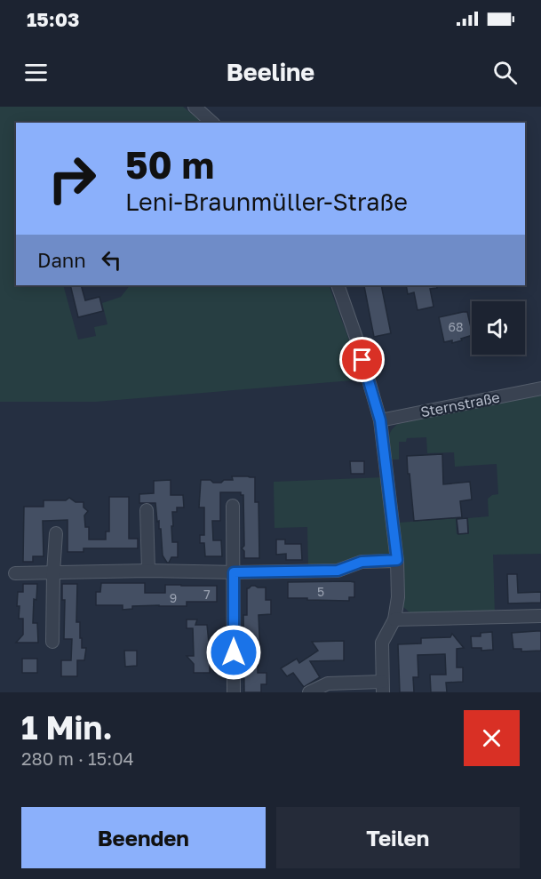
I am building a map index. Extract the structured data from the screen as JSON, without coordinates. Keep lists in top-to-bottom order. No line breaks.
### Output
{"streets":{"street":["Sternstraße"]},"house_numbers":["68","5","7","9"],"page":{"status":"15:03","header":"Beeline","turn":["50 m","Leni-Braunmüller-Straße"],"then":"Dann","heading":["1 Min.","280 m · 15:04"],"buttons":["Beenden","Teilen"]}}
